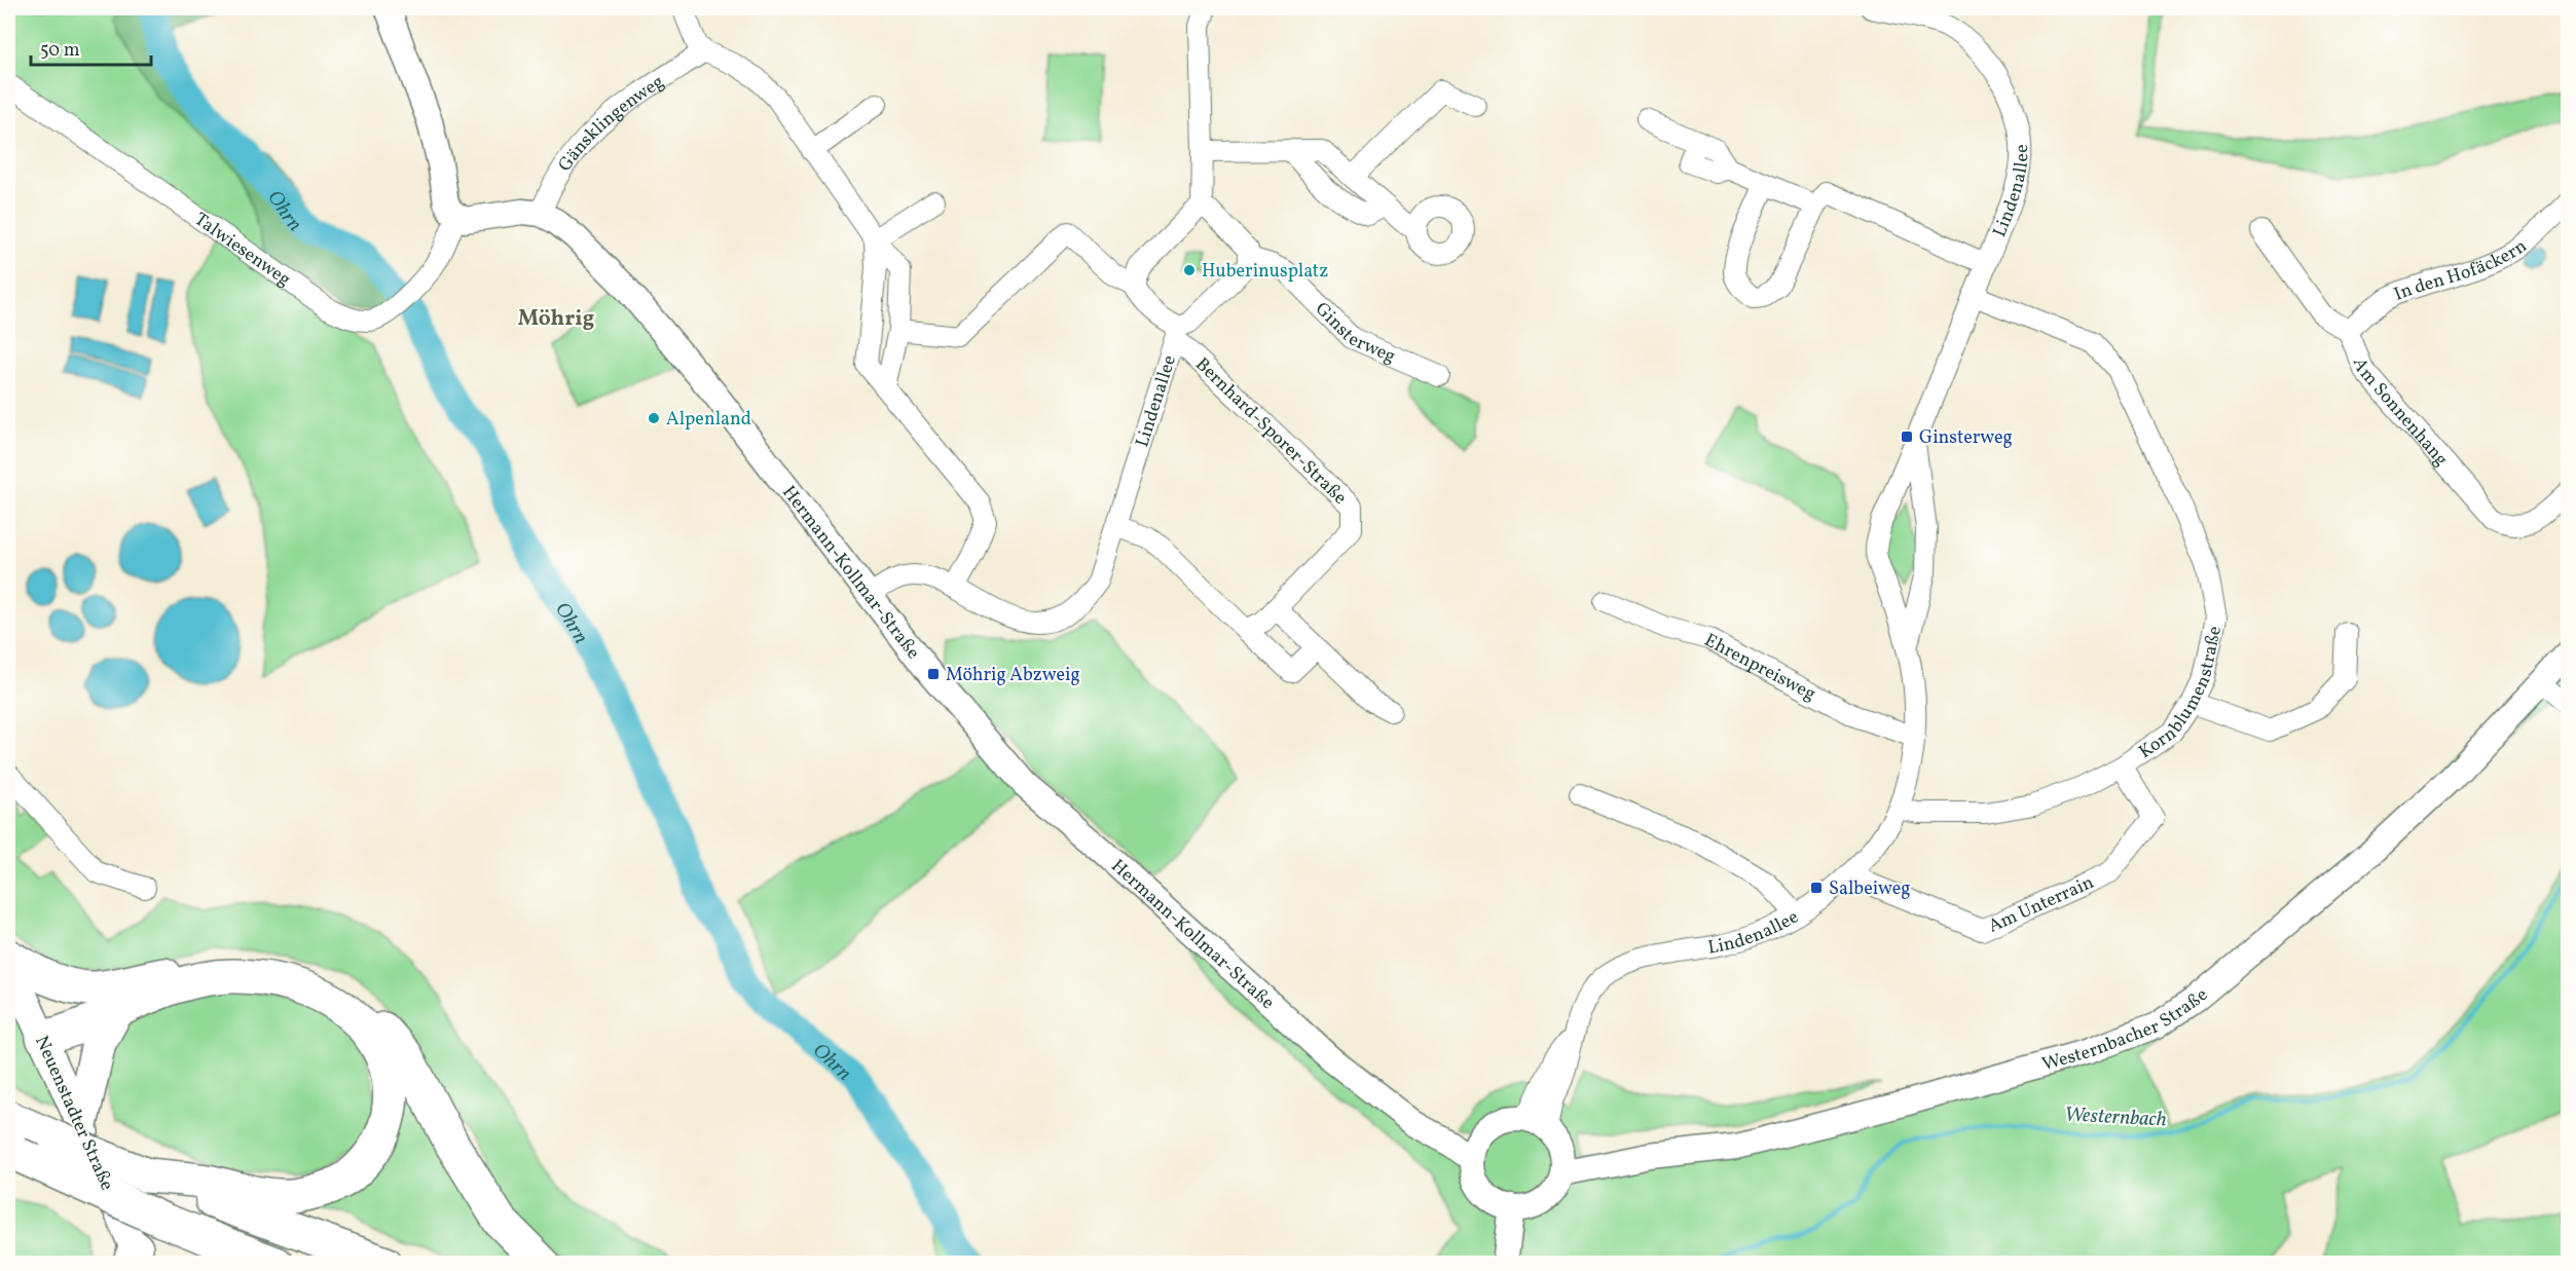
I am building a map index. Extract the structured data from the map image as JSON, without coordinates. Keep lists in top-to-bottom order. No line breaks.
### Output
{"streets":{"main road":["Neuenstadter Straße"],"street":["Gänsklingenweg","Lindenallee","Talwiesenweg","In den Hofäckern","Ginsterweg","Am Sonnenhang","Bernhard-Sporer-Straße","Hermann-Kollmar-Straße","Ehrenpreisweg","Kornblumenstraße","Am Unterrain","Westernbacher Straße"]},"crossings":[["Gänsklingenweg","Hermann-Kollmar-Straße"],["Lindenallee","Bernhard-Sporer-Straße"],["Lindenallee","Hermann-Kollmar-Straße"],["Lindenallee","Ehrenpreisweg"],["Lindenallee","Kornblumenstraße"],["Lindenallee","Am Unterrain"],["Lindenallee","Westernbacher Straße"],["In den Hofäckern","Am Sonnenhang"],["Hermann-Kollmar-Straße","Westernbacher Straße"],["Kornblumenstraße","Am Unterrain"]],"districts":["Möhrig"],"water":["Ohrn","Westernbach"],"places":{"other":["Huberinusplatz","Alpenland"],"transit":["Ginsterweg","Möhrig Abzweig","Salbeiweg"]},"scale_bar":"50 m"}
